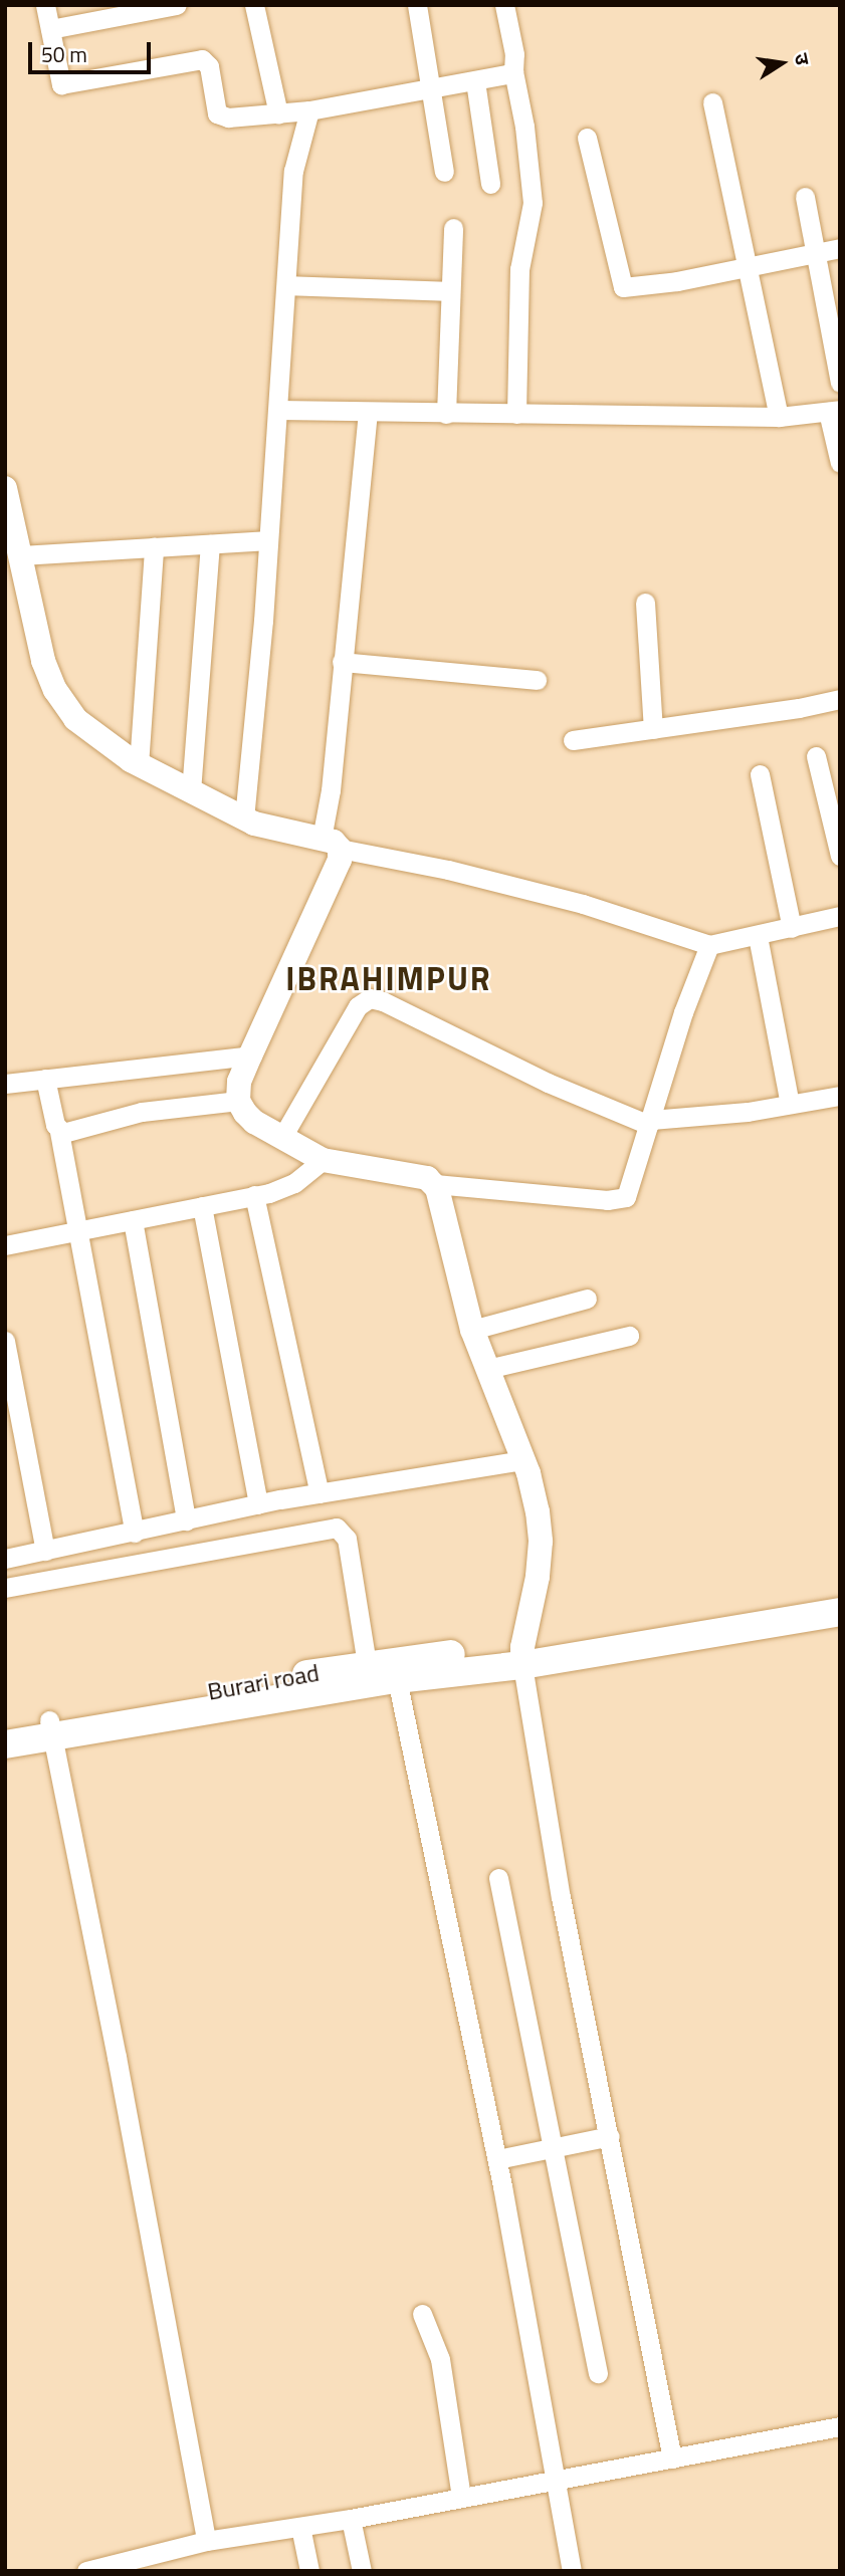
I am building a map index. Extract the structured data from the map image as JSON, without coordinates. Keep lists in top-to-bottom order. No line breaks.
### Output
{"streets":{"main road":["Burari road"]},"districts":["IBRAHIMPUR"],"scale_bar":"50 m","north":"right"}
